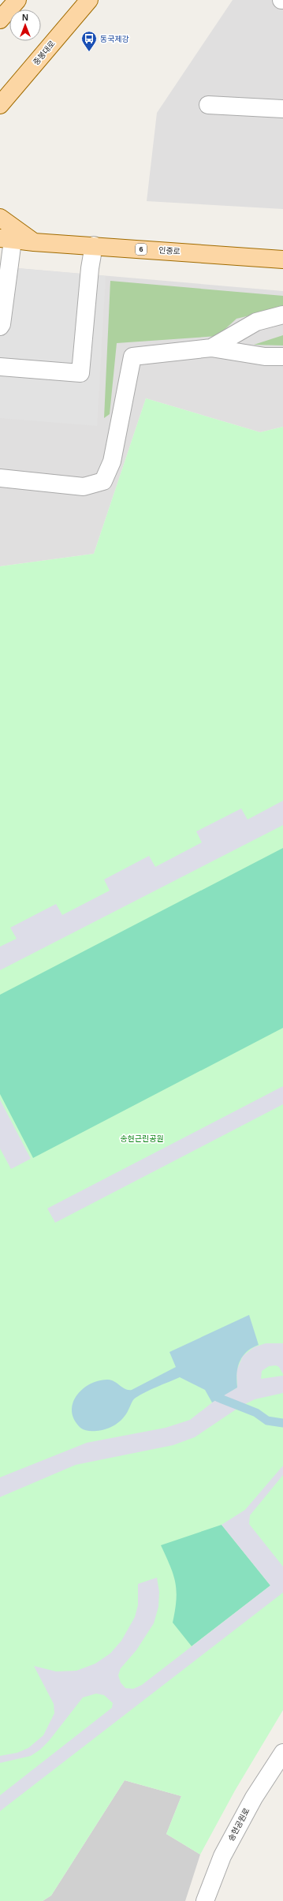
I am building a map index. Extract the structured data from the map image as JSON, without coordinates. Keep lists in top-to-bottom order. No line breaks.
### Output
{"streets":{"main road":["중봉대로","6","인중로"],"street":["송현공원로"]},"parks":["송현근린공원"],"places":{"bus stop":["동국제강"]},"north":"top"}
